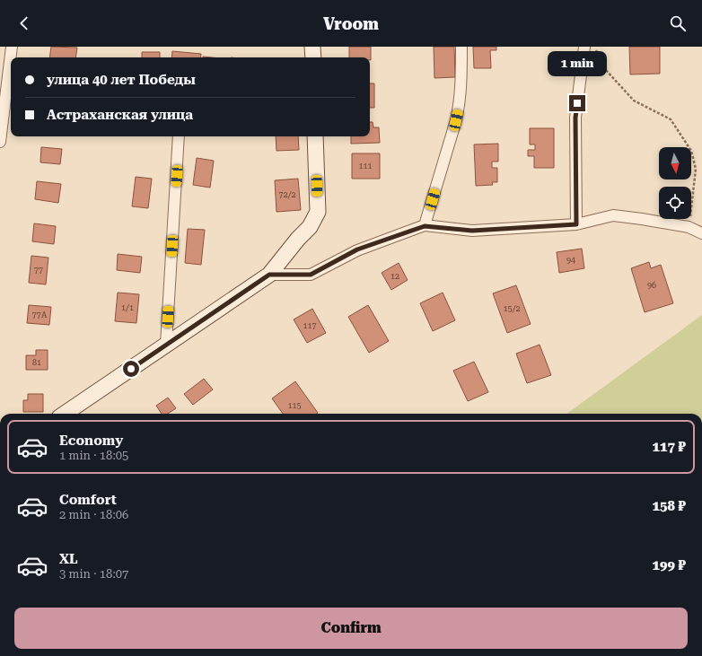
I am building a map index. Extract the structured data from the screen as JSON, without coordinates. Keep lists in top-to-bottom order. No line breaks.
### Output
{"house_numbers":["111","72/2","94","77","12","96","1/1","15/2","77А","117","81","115"],"north":"bottom","page":{"header":"Vroom","bubble":"1 min","banner":["улица 40 лет Победы","Астраханская улица"],"list":[{"name":"Economy","note":"1 min · 18:05","value":"117 ₽"},{"name":"Comfort","note":"2 min · 18:06","value":"158 ₽"},{"name":"XL","note":"3 min · 18:07","value":"199 ₽"}],"buttons":"Confirm"}}
